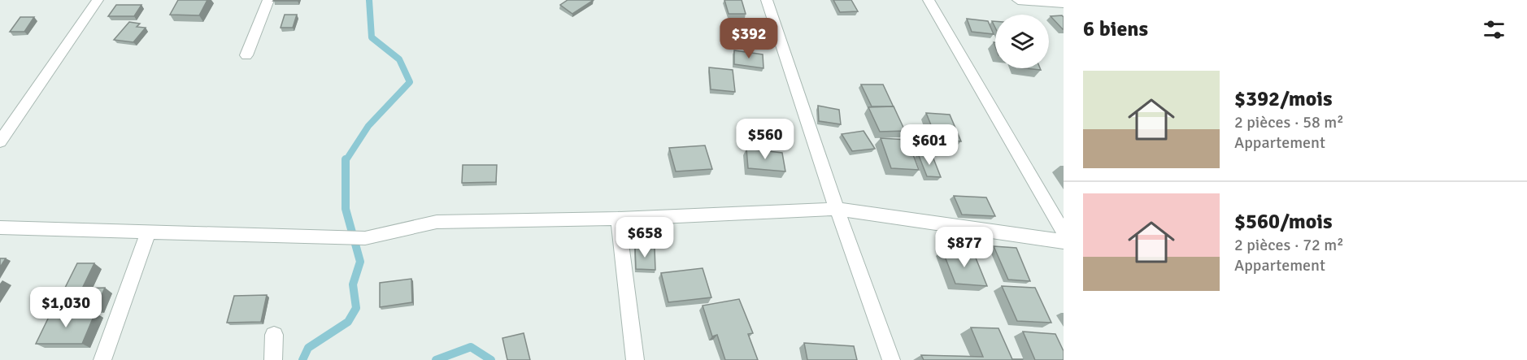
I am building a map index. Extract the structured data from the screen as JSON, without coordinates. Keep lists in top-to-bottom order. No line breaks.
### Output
{"page":{"heading":"6 biens","price":["$392","$560","$601","$658","$877","$1,030"],"list":[{"name":"$392/mois","note":"2 pièces · 58 m² · Appartement"},{"name":"$560/mois","note":"2 pièces · 72 m² · Appartement"}]}}
